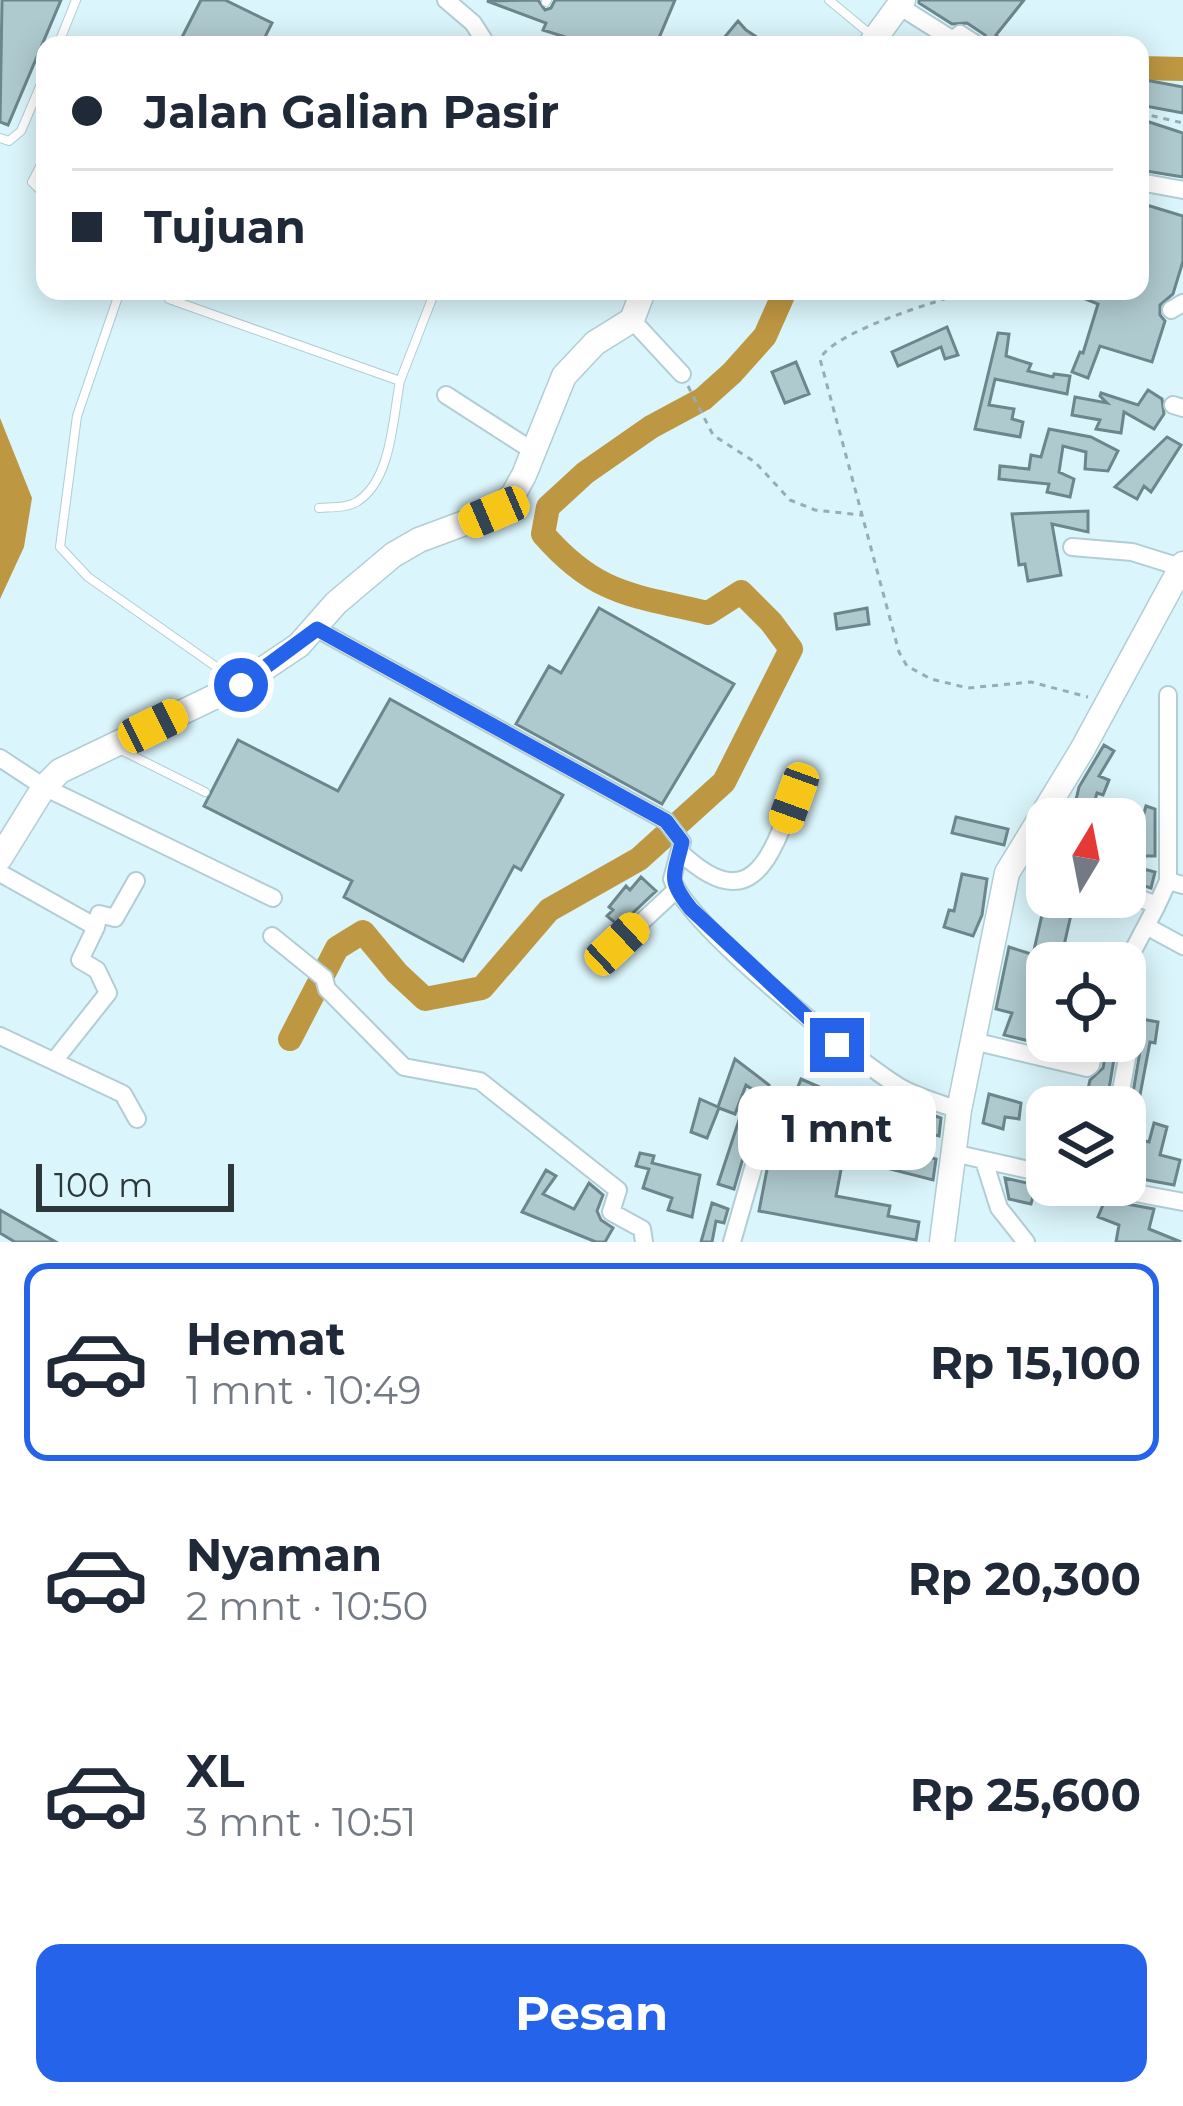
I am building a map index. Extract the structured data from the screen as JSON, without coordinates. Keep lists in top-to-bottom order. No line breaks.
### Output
{"scale_bar":"100 m","north":"top","page":{"banner":["Jalan Galian Pasir","Tujuan"],"bubble":"1 mnt","scale":"100 m","list":[{"name":"Hemat","note":"1 mnt · 10:49","value":"Rp 15,100"},{"name":"Nyaman","note":"2 mnt · 10:50","value":"Rp 20,300"},{"name":"XL","note":"3 mnt · 10:51","value":"Rp 25,600"}],"buttons":"Pesan"}}
